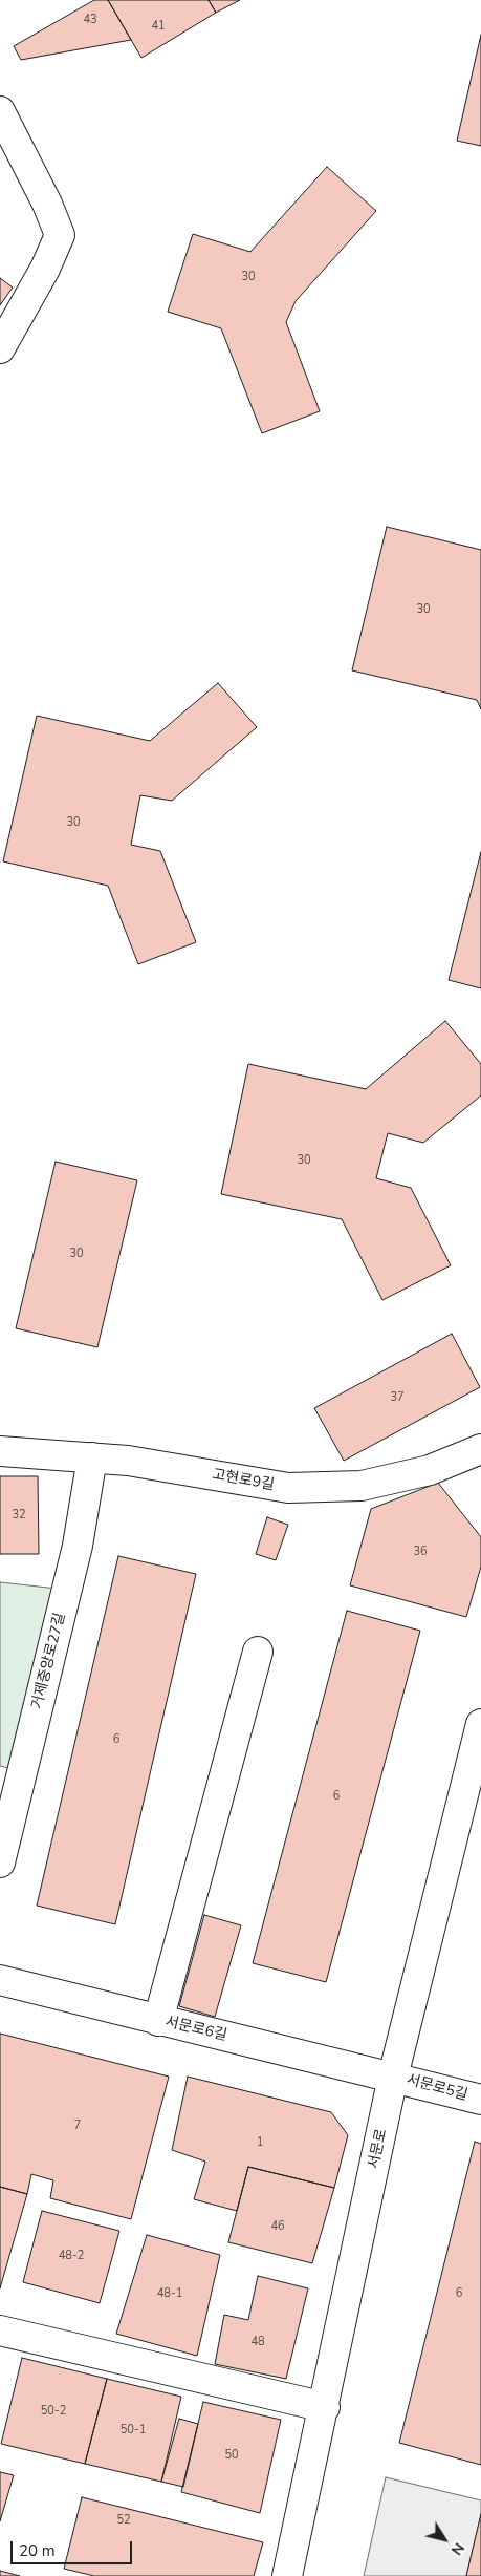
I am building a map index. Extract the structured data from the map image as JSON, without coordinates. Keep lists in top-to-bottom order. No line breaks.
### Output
{"streets":{"street":["고현로9길","거제중앙로27길","서문로6길","서문로5길","서문로"]},"crossings":[["고현로9길","거제중앙로27길"],["서문로6길","서문로5길"],["서문로6길","서문로"],["서문로5길","서문로"]],"house_numbers":["43","41","30","30","30","30","30","37","32","36","6","6","7","1","46","48-2","48-1","6","48","50-2","50-1","50","52"],"scale_bar":"20 m","north":"bottom right"}
